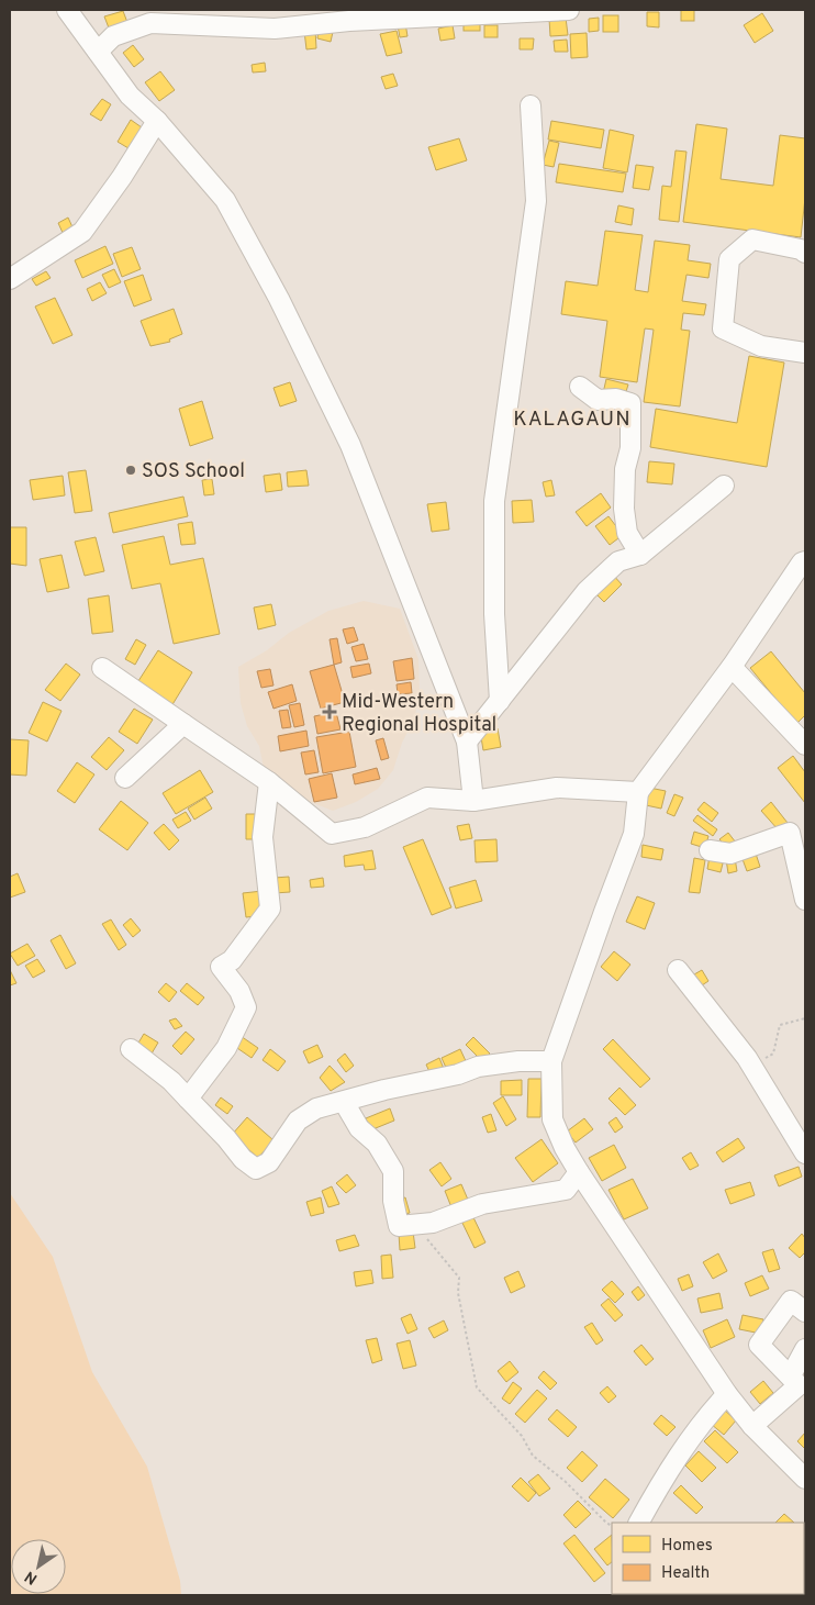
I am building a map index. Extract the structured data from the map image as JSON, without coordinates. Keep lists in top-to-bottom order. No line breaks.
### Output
{"districts":["KALAGAUN"],"places":{"other":["SOS School"],"health":["Mid-Western Regional Hospital"]},"legend":["Homes","Health"],"north":"bottom left"}
